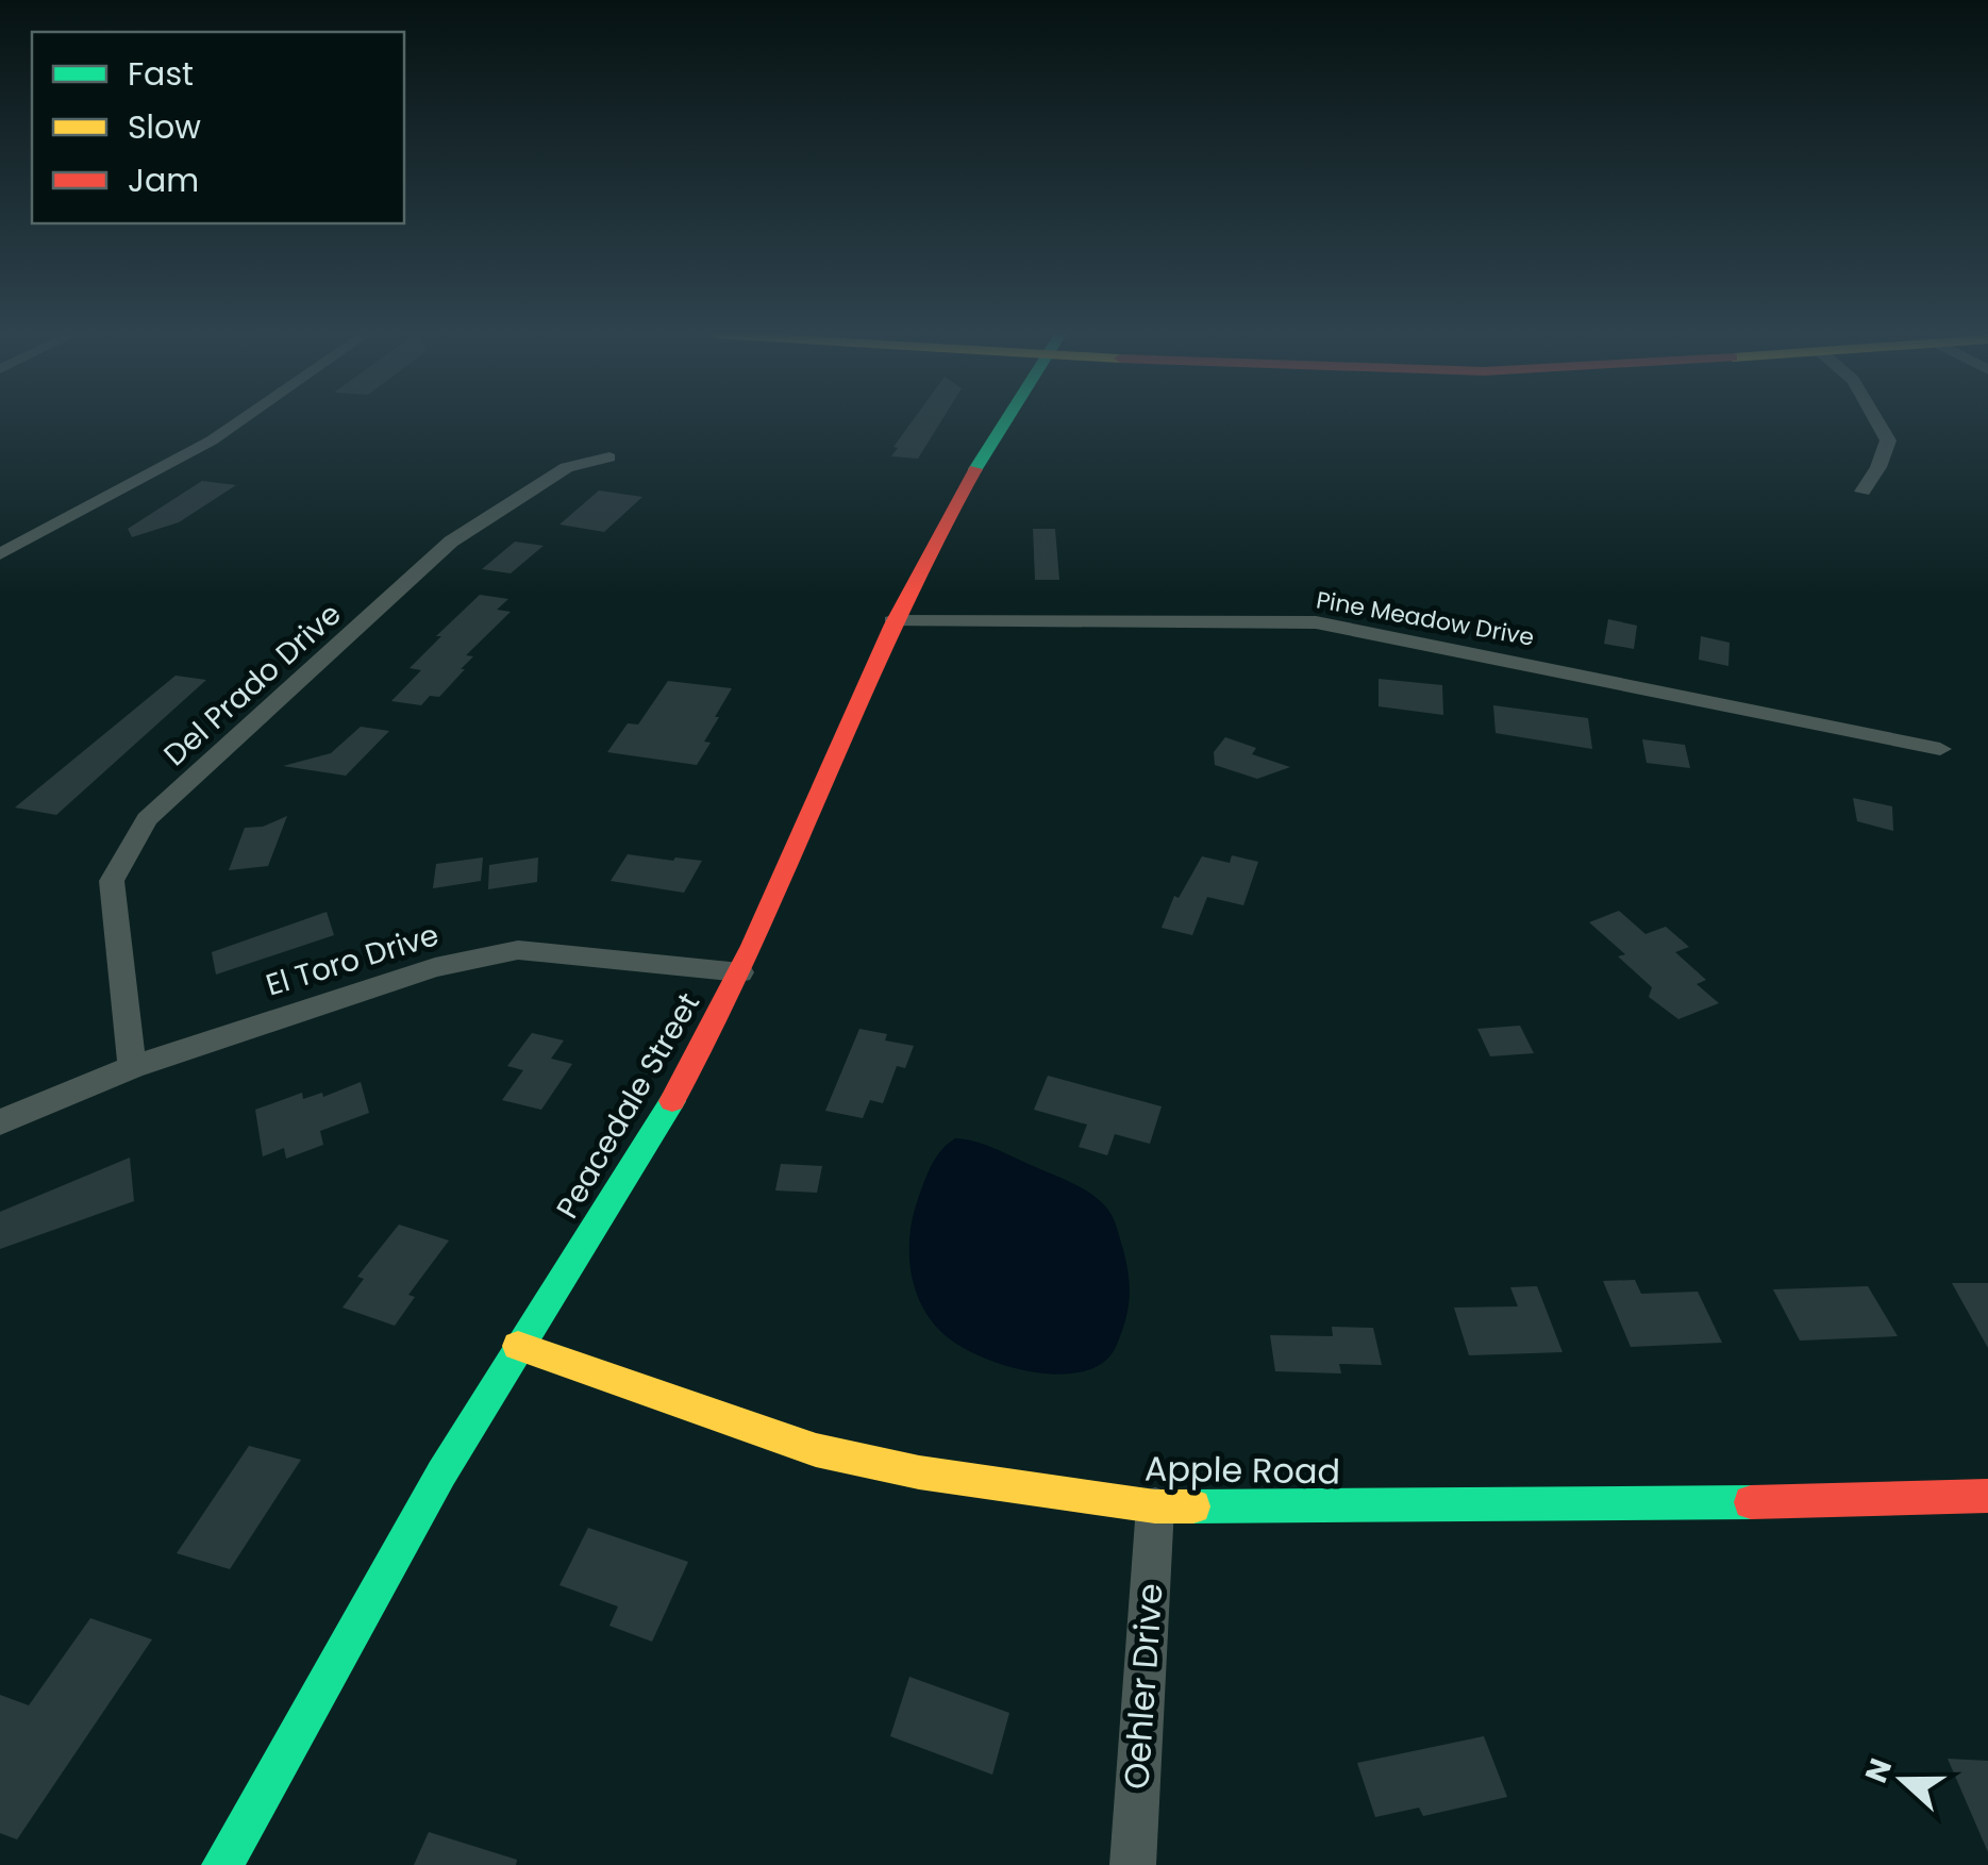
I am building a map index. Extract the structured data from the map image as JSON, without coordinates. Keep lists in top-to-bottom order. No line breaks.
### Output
{"streets":{"main road":["Peacedale Street","Apple Road"],"street":["Pine Meadow Drive","Del Prado Drive","El Toro Drive","Oehler Drive"]},"crossings":[["Pine Meadow Drive","Peacedale Street"],["Del Prado Drive","El Toro Drive"],["El Toro Drive","Peacedale Street"],["Peacedale Street","Apple Road"],["Apple Road","Oehler Drive"]],"legend":["Fast","Slow","Jam"],"north":"left"}
